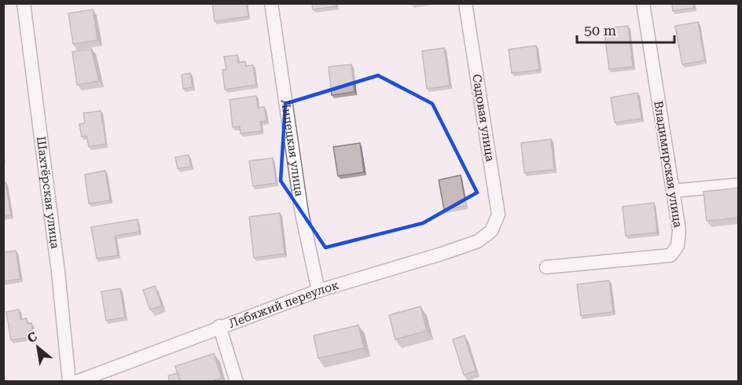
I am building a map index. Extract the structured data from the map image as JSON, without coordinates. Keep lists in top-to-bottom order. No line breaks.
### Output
{"streets":{"street":["Садовая улица","Липецкая улица","Владимирская улица","Шахтёрская улица","Лебяжий переулок"]},"crossings":[["Садовая улица","Лебяжий переулок"],["Липецкая улица","Лебяжий переулок"]],"scale_bar":"50 m","north":"top left"}
